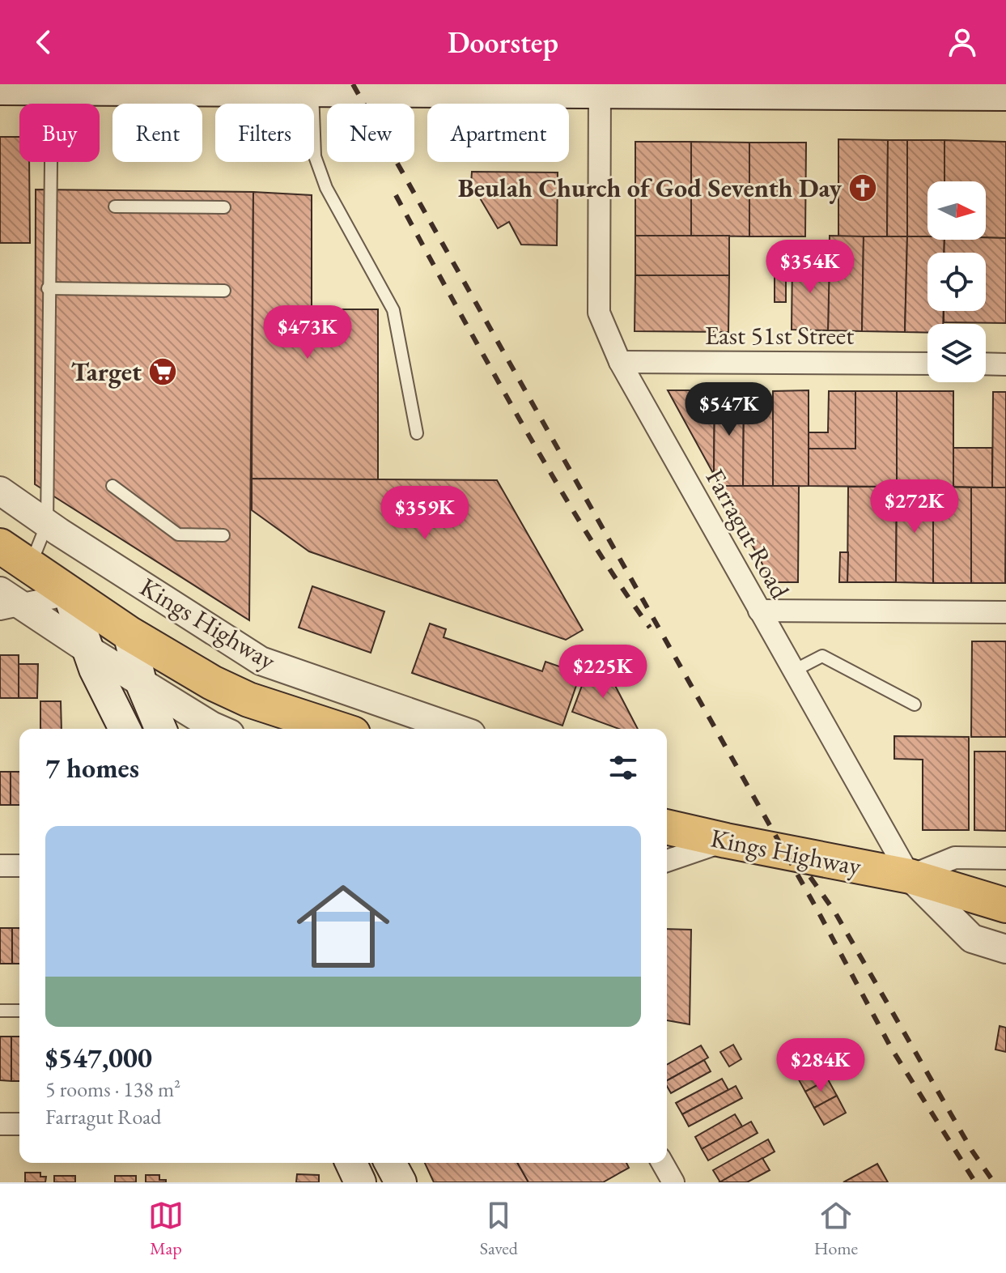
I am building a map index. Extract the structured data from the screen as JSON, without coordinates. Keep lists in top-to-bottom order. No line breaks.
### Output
{"streets":{"main road":["Kings Highway"],"street":["East 51st Street","Farragut Road"]},"crossings":[["East 51st Street","Farragut Road"],["Farragut Road","Kings Highway"]],"places":{"church":["Beulah Church of God Seventh Day"],"supermarket":["Target"]},"north":"right","page":{"header":"Doorstep","chip":["Buy","Rent","Filters","New","Apartment"],"price":["$354K","$473K","$547K","$272K","$359K","$225K","$284K"],"heading":"7 homes","list":[{"name":"$547,000","note":"5 rooms · 138 m² · Farragut Road"}],"tabs":["Map","Saved","Home"]}}
